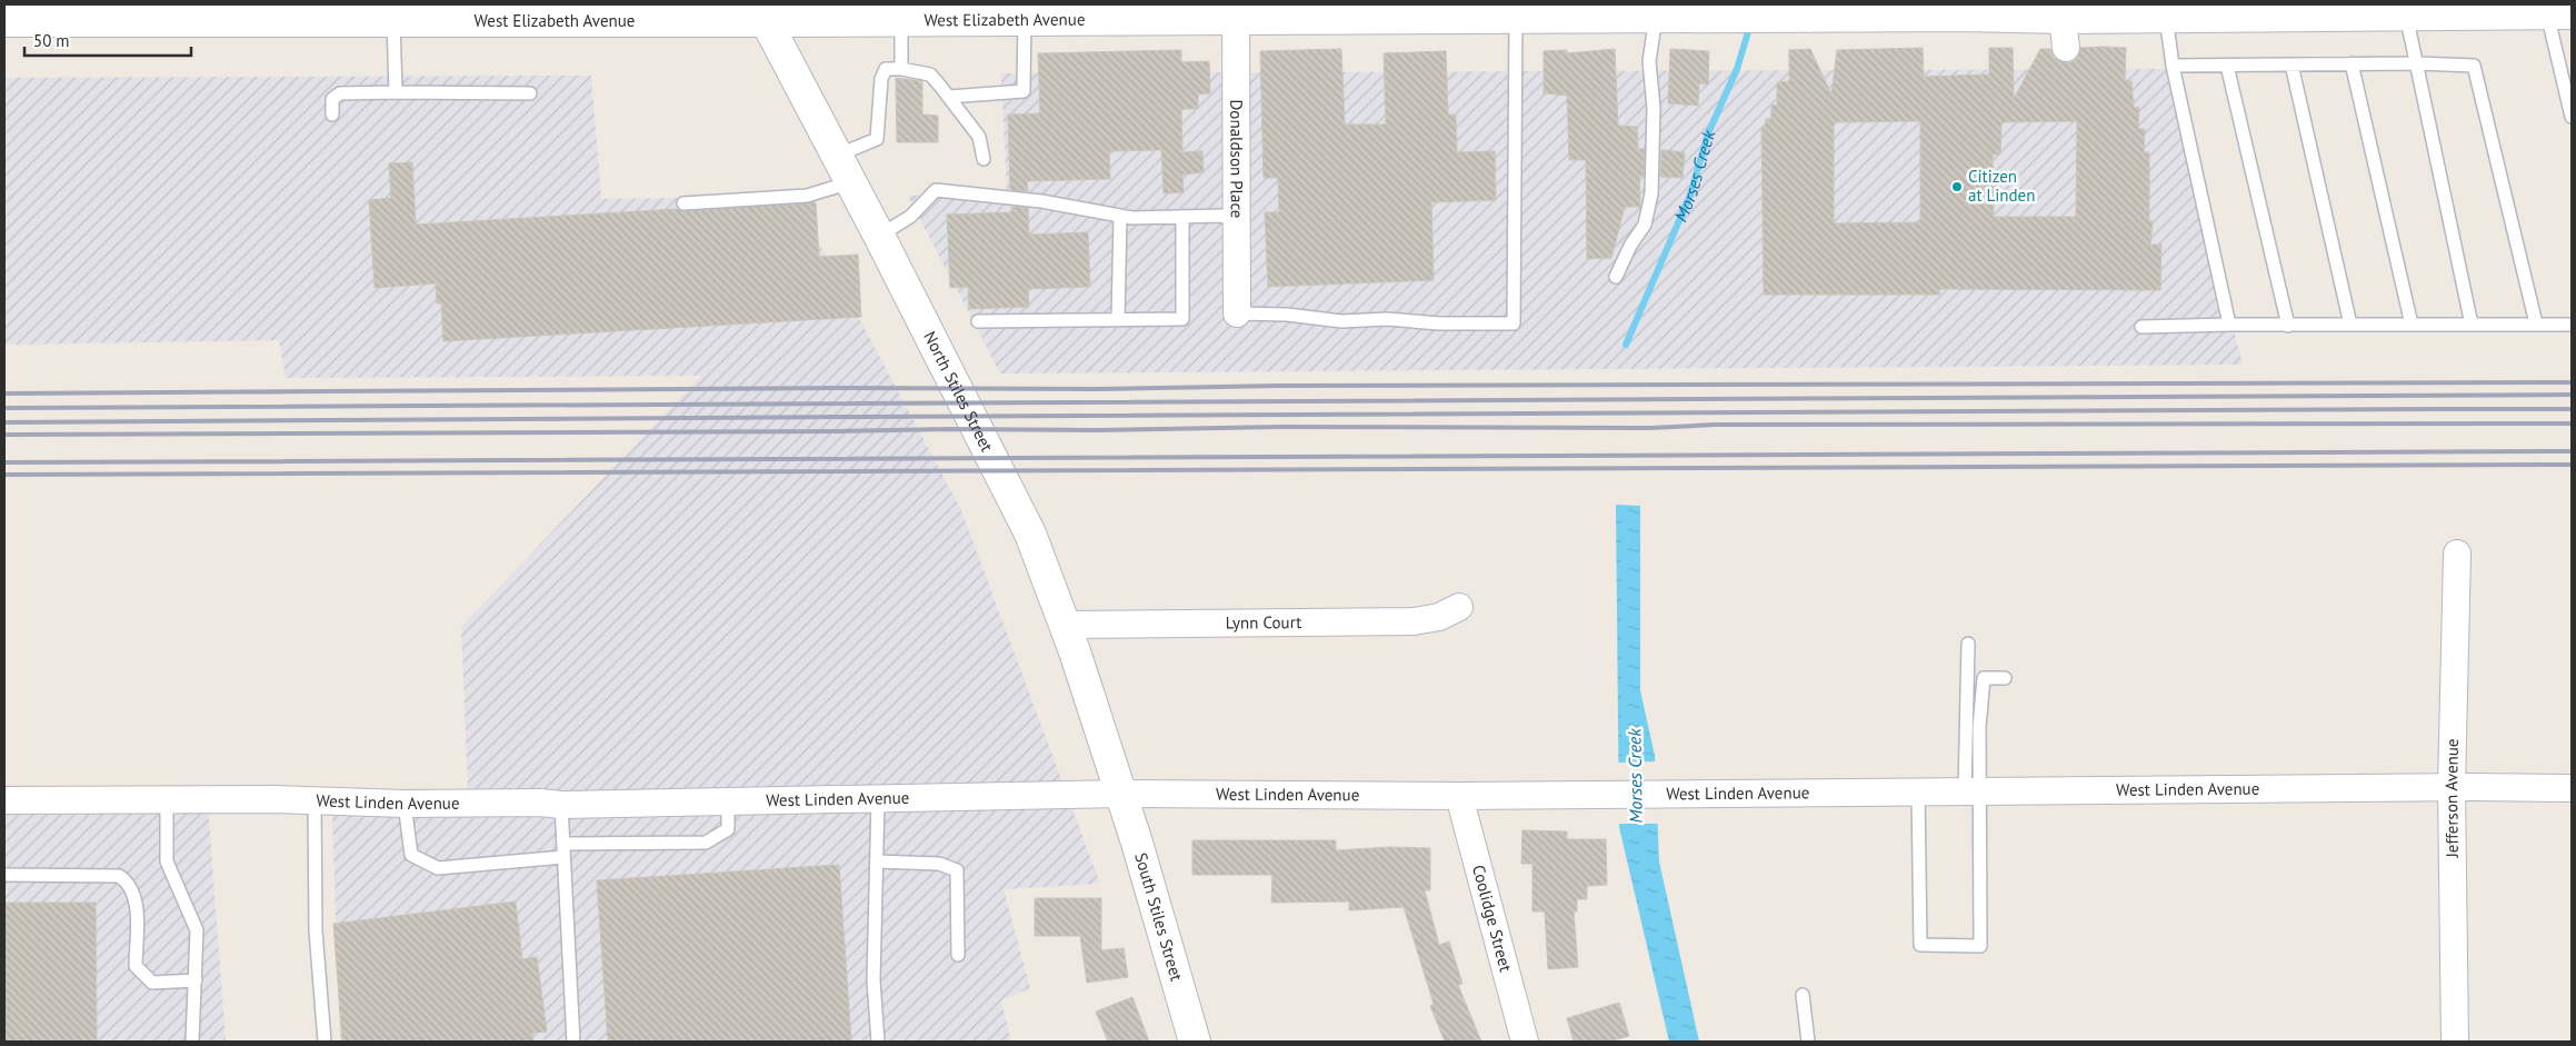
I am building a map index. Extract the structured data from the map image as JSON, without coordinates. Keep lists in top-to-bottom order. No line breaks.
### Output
{"streets":{"street":["West Elizabeth Avenue","Donaldson Place","North Stiles Street","Lynn Court","West Linden Avenue","Jefferson Avenue","South Stiles Street","Coolidge Street"]},"crossings":[["West Elizabeth Avenue","Donaldson Place"],["West Elizabeth Avenue","North Stiles Street"],["North Stiles Street","Lynn Court"],["North Stiles Street","West Linden Avenue"],["North Stiles Street","South Stiles Street"],["West Linden Avenue","Jefferson Avenue"],["West Linden Avenue","South Stiles Street"],["West Linden Avenue","Coolidge Street"]],"water":["Morses Creek"],"places":["Citizen at Linden"],"scale_bar":"50 m"}
